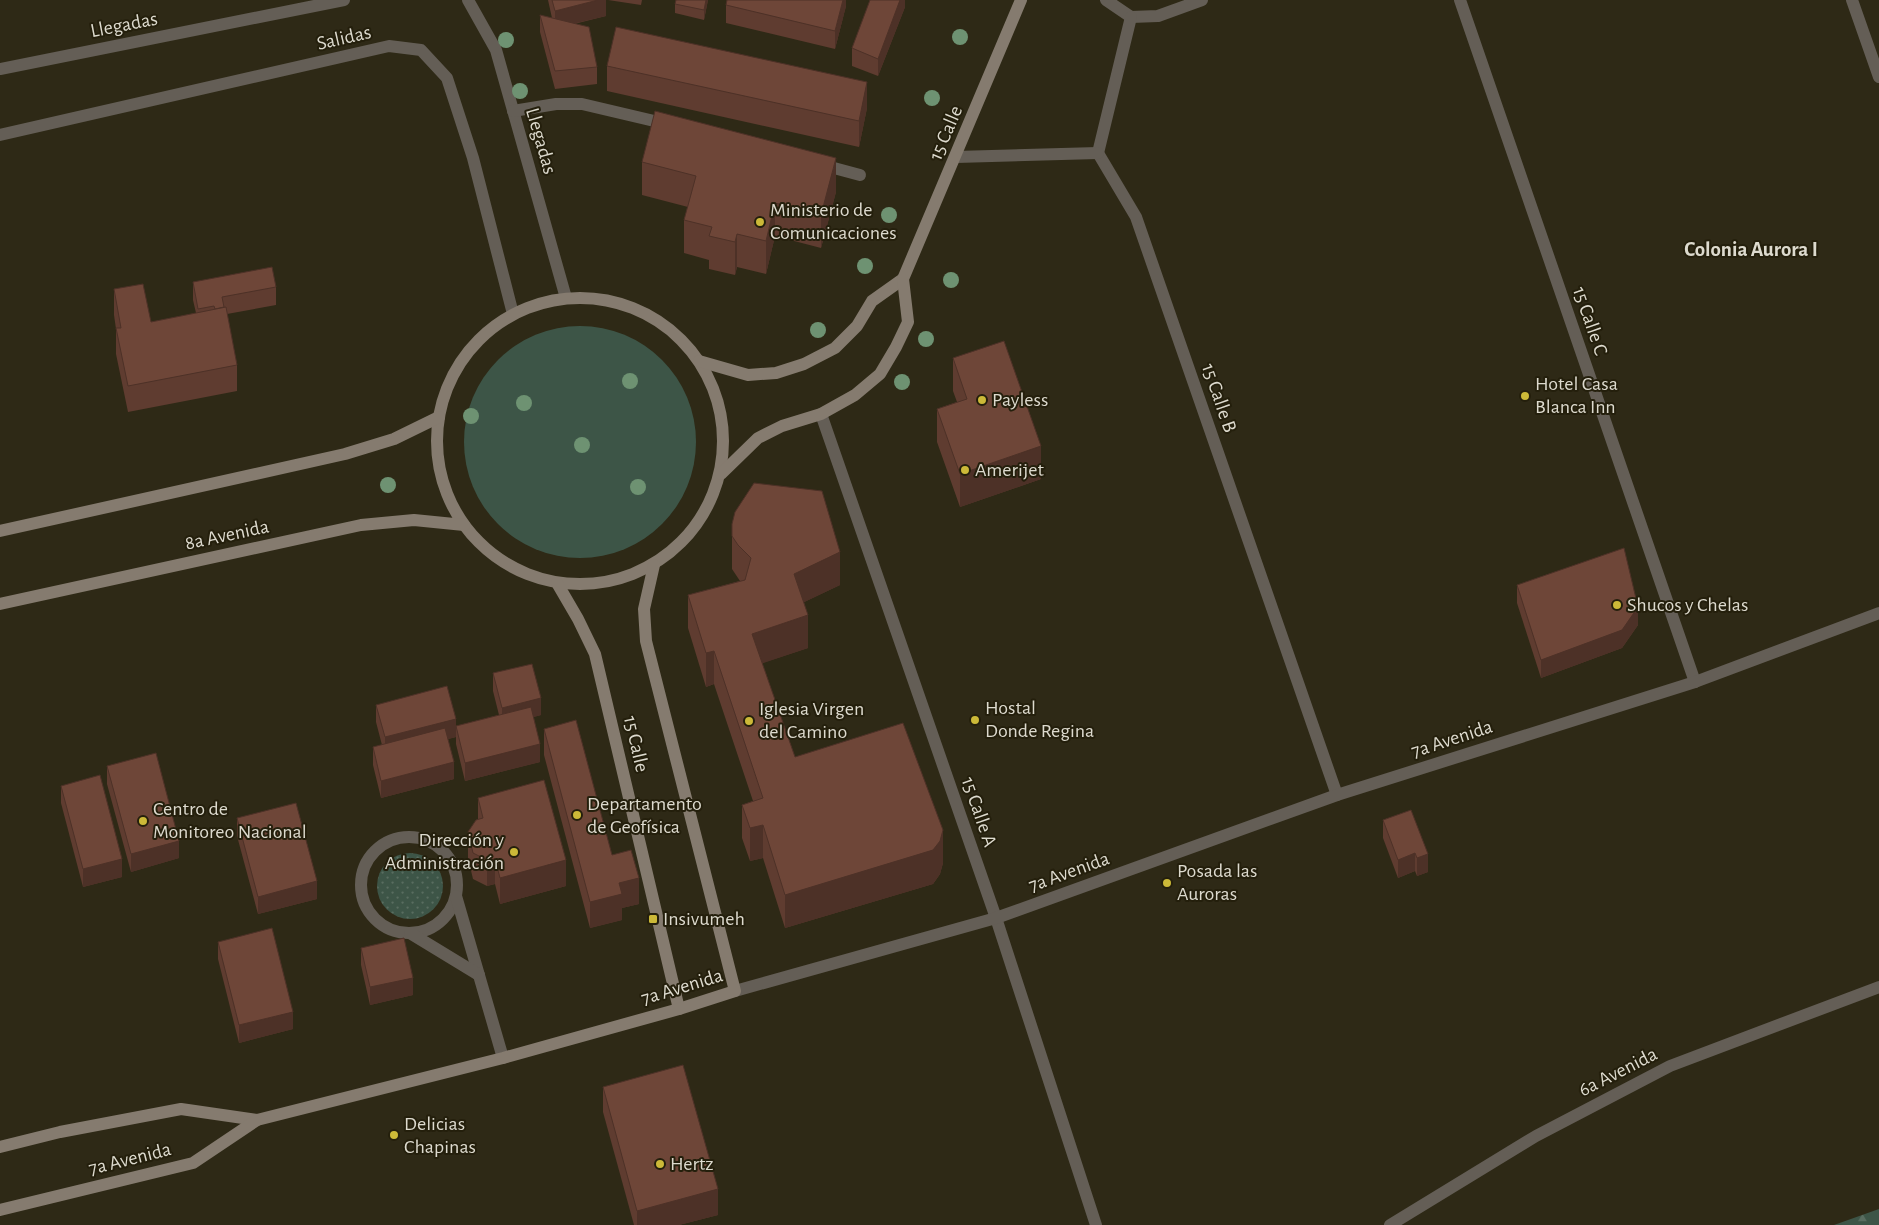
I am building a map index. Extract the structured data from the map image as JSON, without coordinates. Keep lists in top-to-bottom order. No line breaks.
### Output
{"streets":{"main road":["15 Calle","8a Avenida","7a Avenida"],"street":["Llegadas","Salidas","15 Calle C","15 Calle B","15 Calle A","6a Avenida"]},"crossings":[["15 Calle","7a Avenida"],["15 Calle C","7a Avenida"],["15 Calle B","7a Avenida"],["7a Avenida","15 Calle A"]],"districts":["Colonia Aurora I"],"places":{"other":["Ministerio de Comunicaciones","Hotel Casa Blanca Inn","Payless","Amerijet","Shucos y Chelas","Hostal Donde Regina","Iglesia Virgen del Camino","Departamento de Geofísica","Centro de Monitoreo Nacional","Dirección y Administración","Posada las Auroras","Delicias Chapinas","Hertz"],"transit":["Insivumeh"]}}
